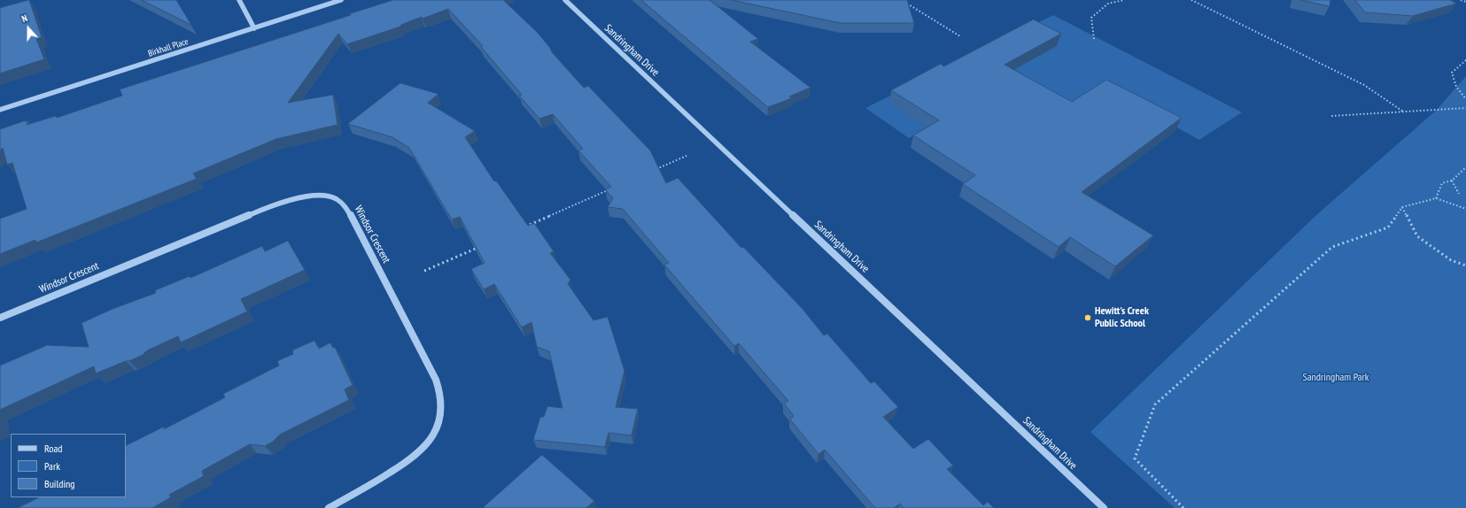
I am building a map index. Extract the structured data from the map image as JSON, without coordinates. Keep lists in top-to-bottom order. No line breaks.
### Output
{"streets":{"street":["Birkhall Place","Sandringham Drive","Windsor Crescent"]},"parks":["Sandringham Park"],"places":["Hewitt's Creek Public School"],"legend":["Road","Park","Building"],"north":"top"}
